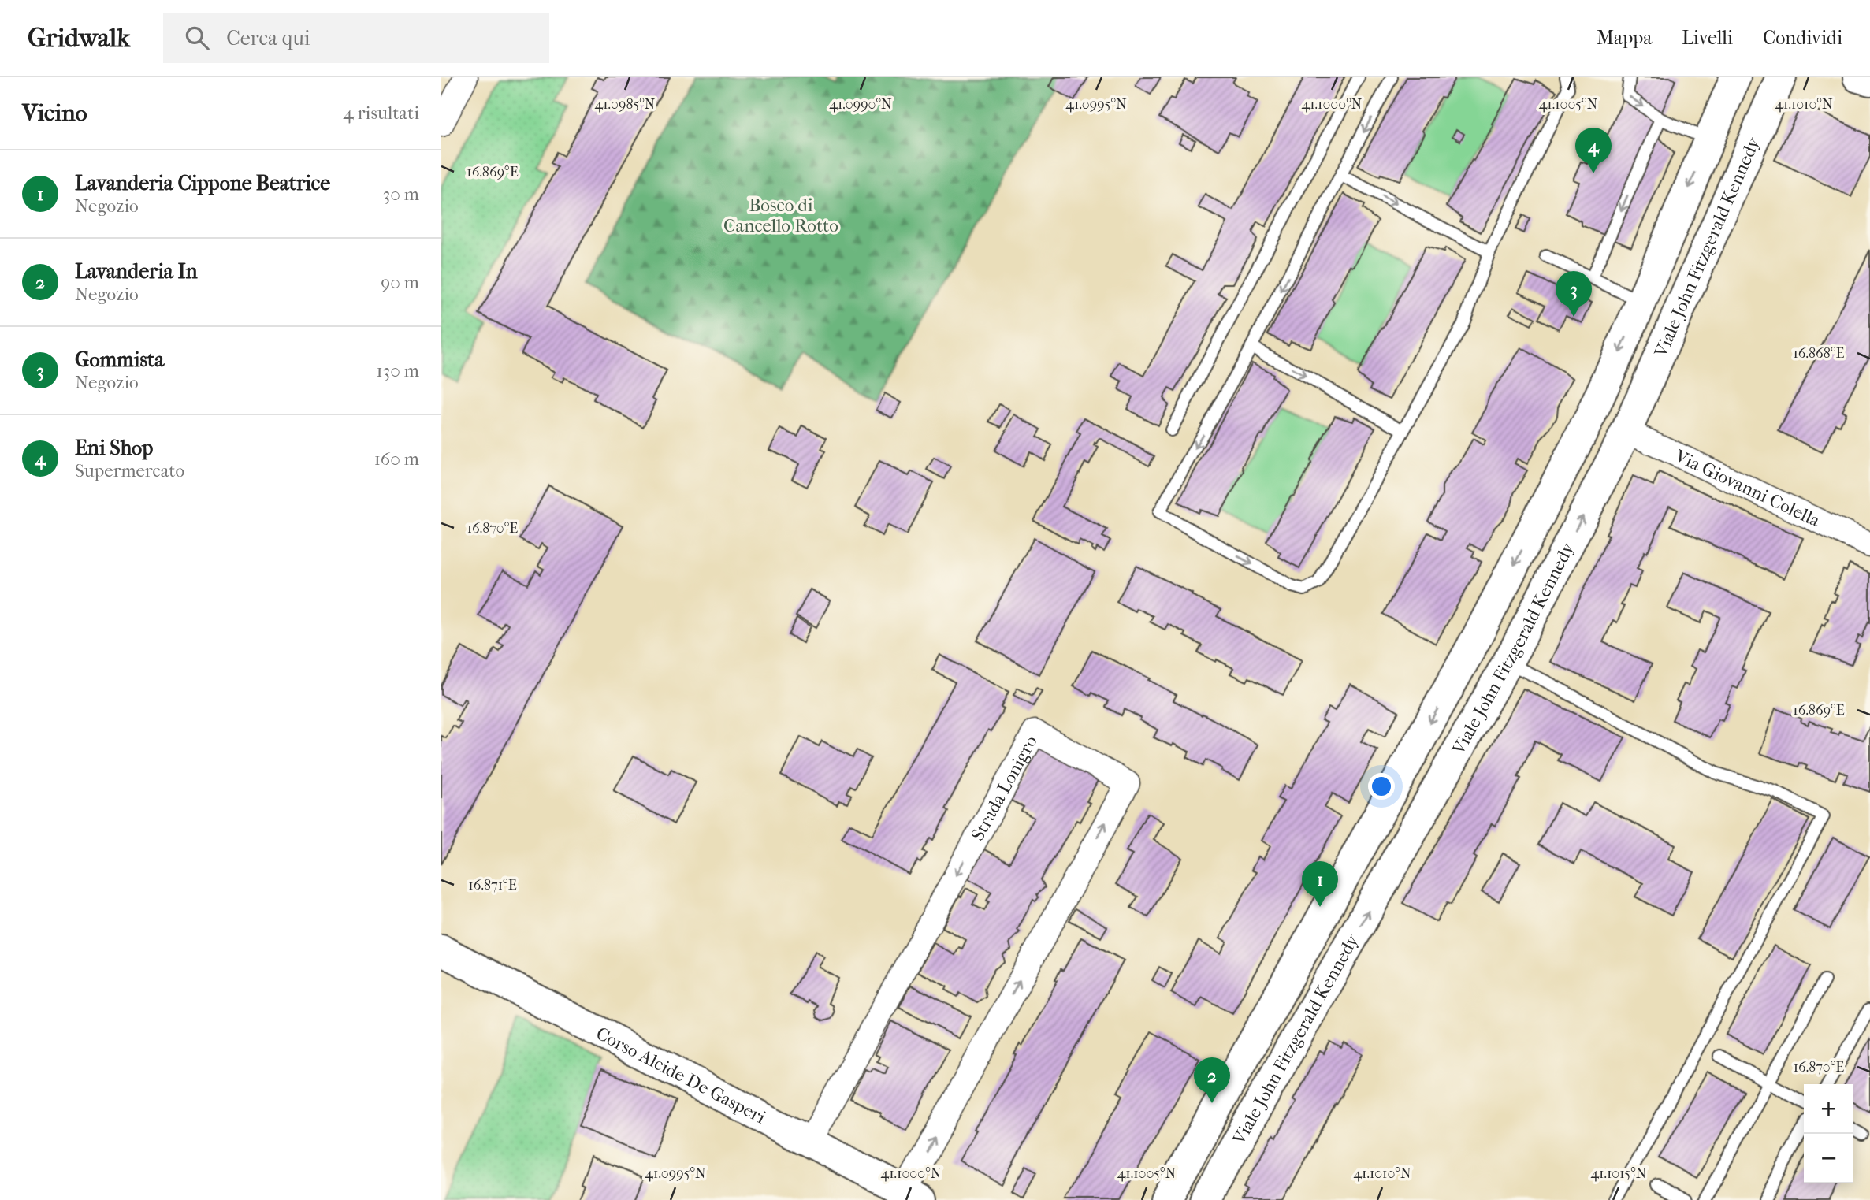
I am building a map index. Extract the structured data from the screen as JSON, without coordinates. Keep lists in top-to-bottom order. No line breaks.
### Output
{"streets":{"main road":["Viale John Fitzgerald Kennedy","Corso Alcide De Gasperi"],"street":["Via Giovanni Colella","Strada Lonigro"]},"crossings":[["Viale John Fitzgerald Kennedy","Via Giovanni Colella"],["Strada Lonigro","Corso Alcide De Gasperi"]],"parks":["Bosco di Cancello Rotto"],"page":{"header":"Gridwalk","search":"Cerca qui","nav":["Mappa","Livelli","Condividi"],"heading":["Vicino","4 risultati"],"pins":["4","3","1","2"],"list":[{"mark":"1","name":"Lavanderia Cippone Beatrice","note":"Negozio","value":"30 m"},{"mark":"2","name":"Lavanderia In","note":"Negozio","value":"90 m"},{"mark":"3","name":"Gommista","note":"Negozio","value":"130 m"},{"mark":"4","name":"Eni Shop","note":"Supermercato","value":"160 m"}],"map_buttons":["+","−"]},"coordinates":["41.0985°N","41.0990°N","41.0995°N","41.1000°N","41.1005°N","41.1010°N","16.869°E","16.868°E","16.870°E","16.871°E","41.1015°N"]}
